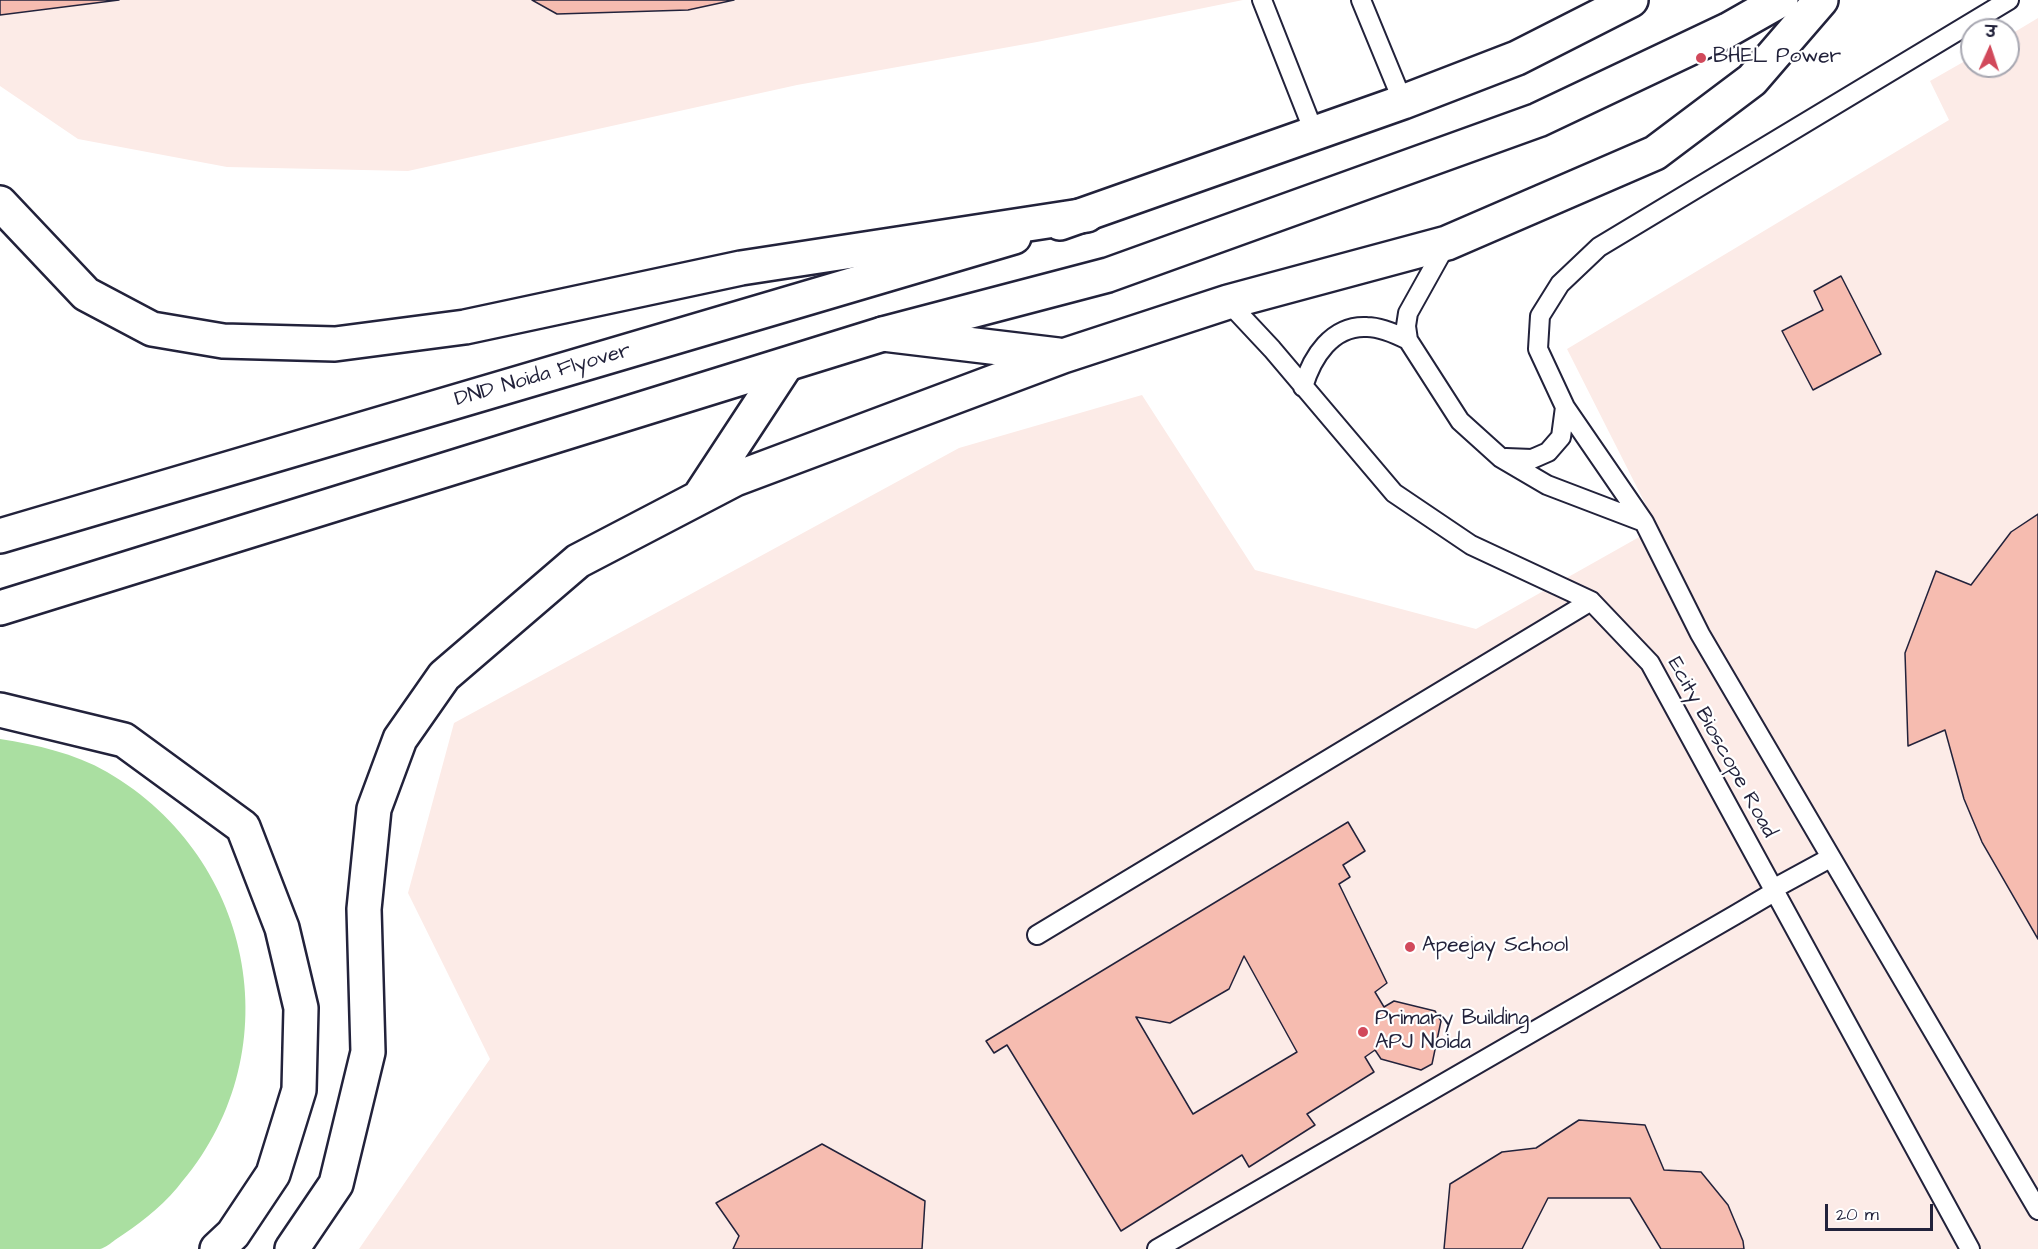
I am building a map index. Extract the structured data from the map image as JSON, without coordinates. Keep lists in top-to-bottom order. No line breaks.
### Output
{"streets":{"main road":["DND Noida Flyover"],"lane":["Ecity Bioscope Road"]},"places":["BHEL Power","Apeejay School","Primary Building APJ Noida"],"scale_bar":"20 m","north":"top"}
